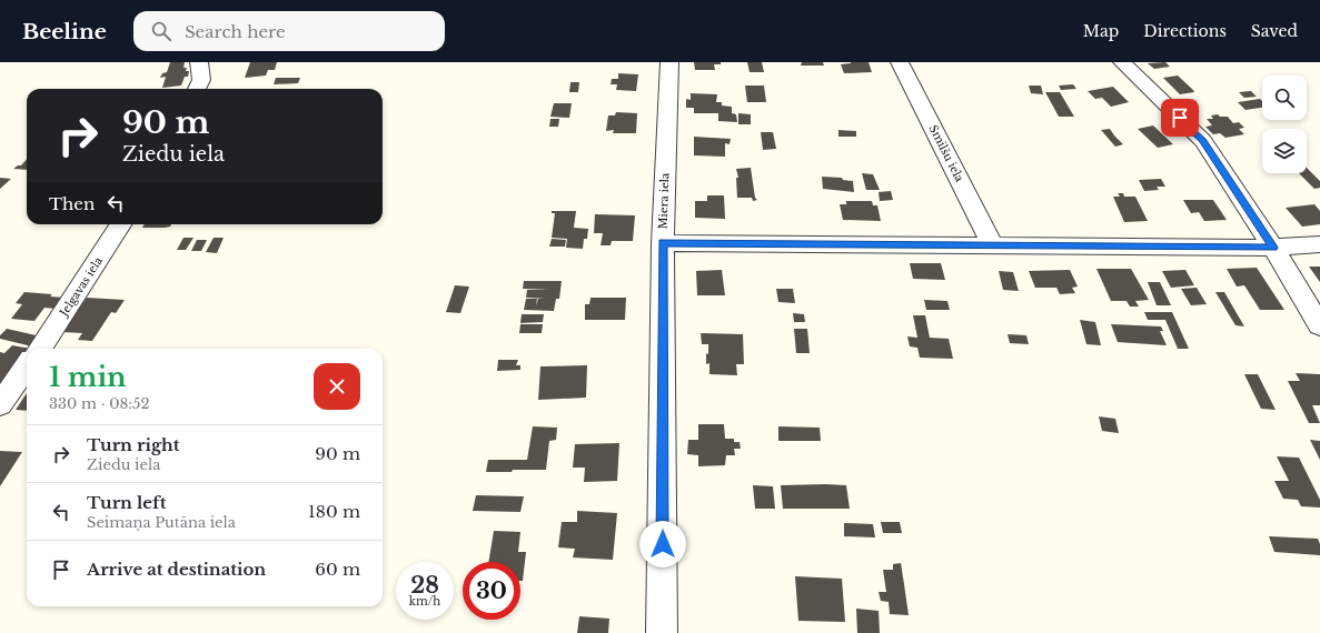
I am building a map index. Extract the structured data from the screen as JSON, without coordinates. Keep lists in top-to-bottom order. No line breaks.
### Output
{"streets":{"street":["Smilšu iela","Miera iela","Jelgavas iela"]},"page":{"header":"Beeline","search":"Search here","nav":["Map","Directions","Saved"],"turn":["90 m","Ziedu iela"],"then":"Then","heading":["1 min","330 m · 08:52"],"list":[{"name":"Turn right","note":"Ziedu iela","value":"90 m"},{"name":"Turn left","note":"Seimaņa Putāna iela","value":"180 m"},{"name":"Arrive at destination","value":"60 m"}],"speed":"28 km/h","limit":"30"}}
